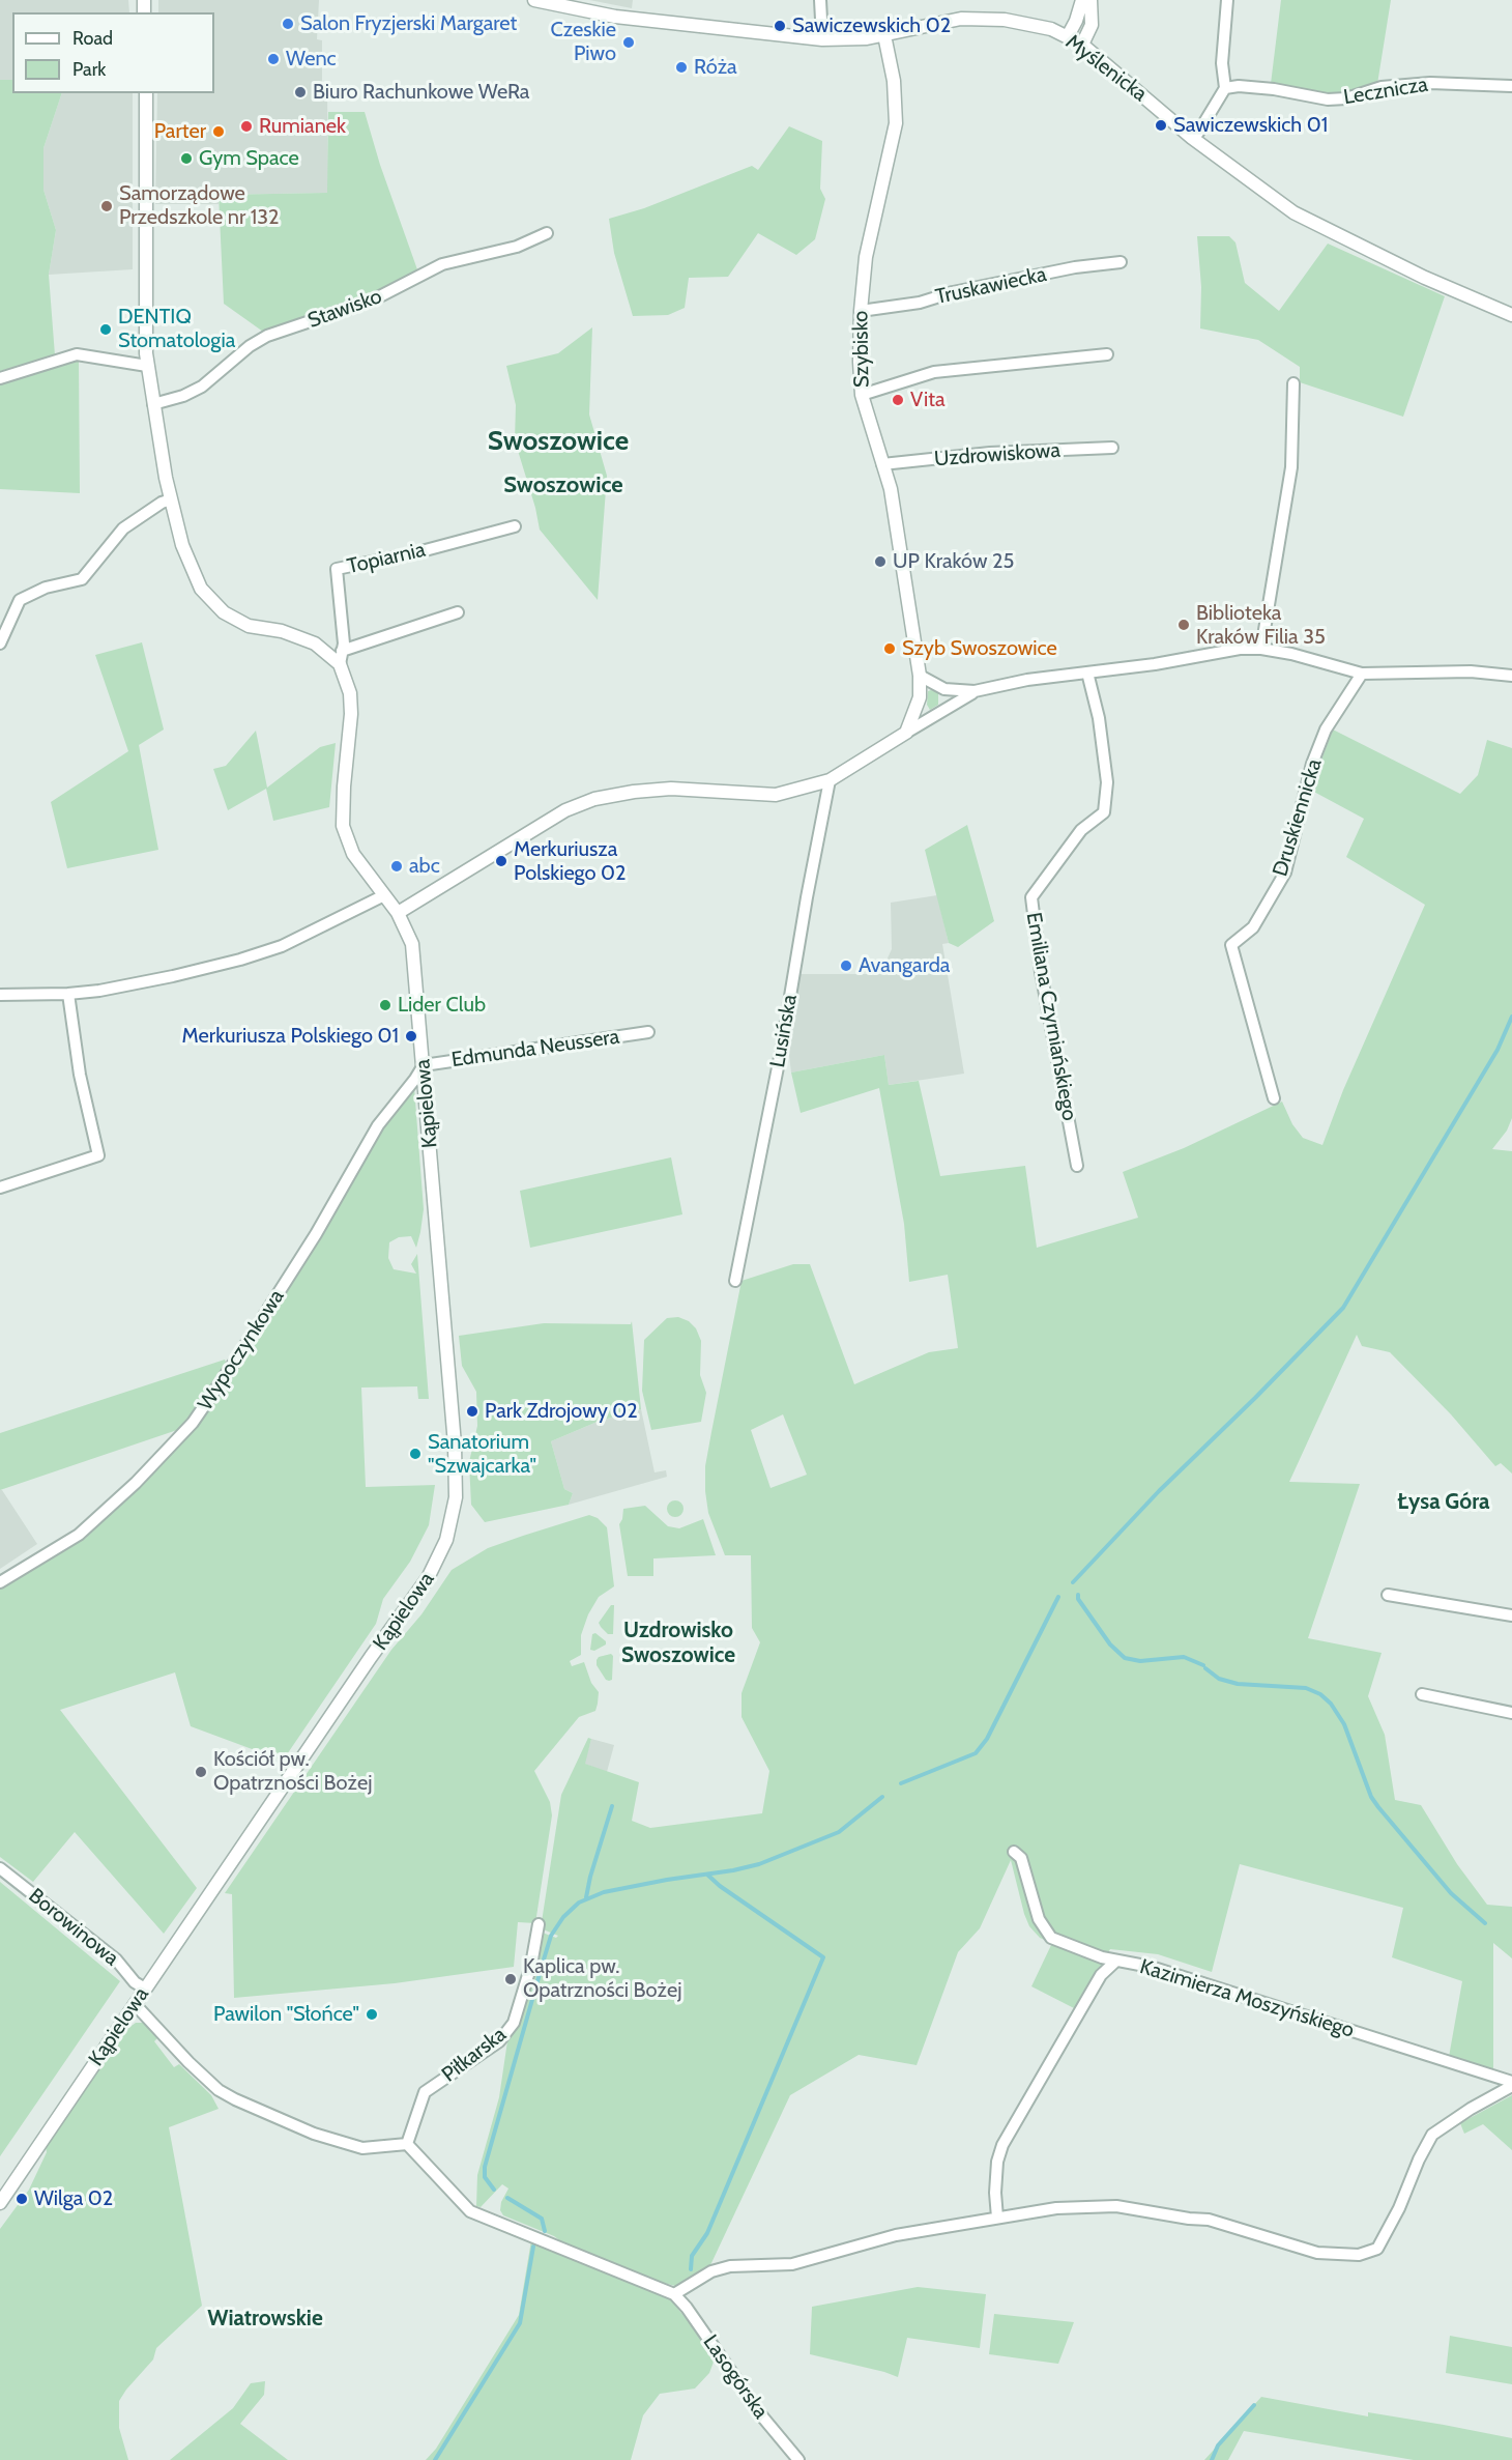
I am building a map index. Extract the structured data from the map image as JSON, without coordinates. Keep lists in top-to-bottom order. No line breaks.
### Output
{"streets":{"street":["Myślenicka","Lecznicza","Truskawiecka","Stawisko","Szybisko","Uzdrowiskowa","Topiarnia","Druskiennicka","Emiliana Czyrniańskiego","Lusińska","Edmunda Neussera","Kąpielowa","Wypoczynkowa","Borowinowa","Kazimierza Moszyńskiego","Piłkarska","Lasogórska"]},"crossings":[["Myślenicka","Szybisko"],["Truskawiecka","Szybisko"],["Szybisko","Uzdrowiskowa"],["Topiarnia","Kąpielowa"],["Edmunda Neussera","Kąpielowa"],["Edmunda Neussera","Wypoczynkowa"],["Kąpielowa","Wypoczynkowa"],["Kąpielowa","Borowinowa"],["Kazimierza Moszyńskiego","Lasogórska"]],"districts":["Swoszowice","Swoszowice","Łysa Góra","Uzdrowisko Swoszowice","Wiatrowskie"],"places":["Salon Fryzjerski Margaret","Sawiczewskich 02","Czeskie Piwo","Wenc","Róża","Biuro Rachunkowe WeRa","Sawiczewskich 01","Rumianek","Parter","Gym Space","Samorządowe Przedszkole nr 132","DENTIQ Stomatologia","Vita","UP Kraków 25","Biblioteka Kraków Filia 35","Szyb Swoszowice","Merkuriusza Polskiego 02","abc","Avangarda","Lider Club","Merkuriusza Polskiego 01","Park Zdrojowy 02","Sanatorium \"Szwajcarka\"","Kościół pw. Opatrzności Bożej","Kaplica pw. Opatrzności Bożej","Pawilon \"Słońce\"","Wilga 02"],"legend":["Road","Park"]}
